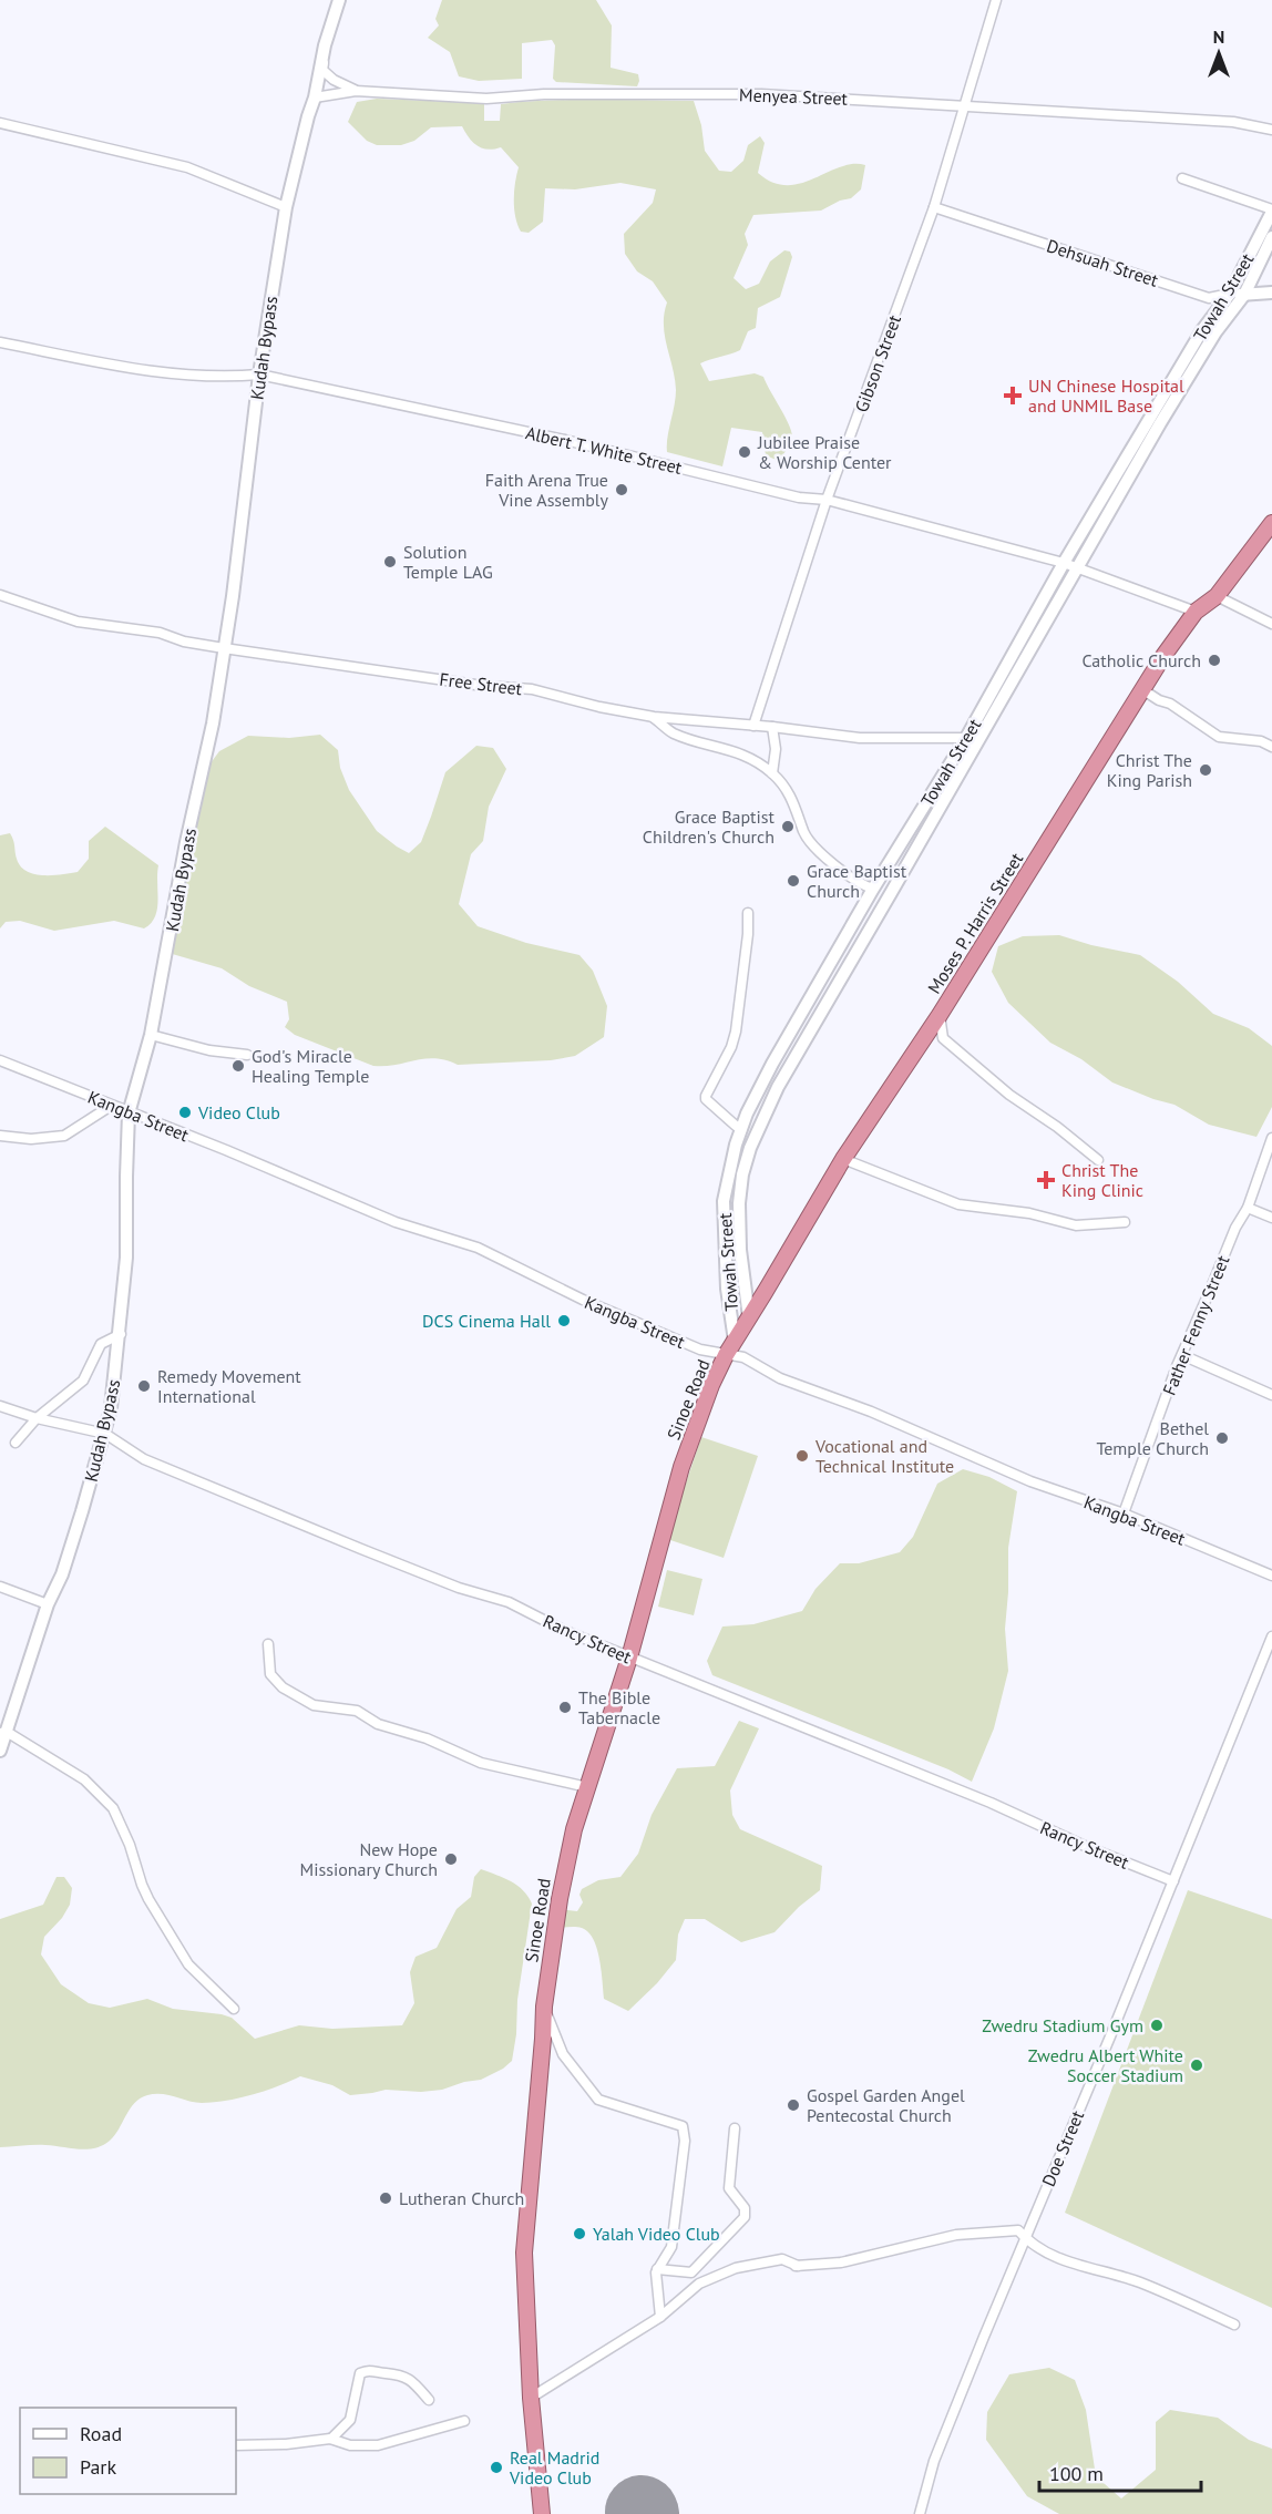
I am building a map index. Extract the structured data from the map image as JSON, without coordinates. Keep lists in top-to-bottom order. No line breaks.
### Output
{"streets":{"highway":["Moses P. Harris Street","Sinoe Road"],"street":["Menyea Street","Dehsuah Street","Towah Street","Kudah Bypass","Gibson Street","Albert T. White Street","Free Street","Kangba Street","Father Fenny Street","Rancy Street","Doe Street"]},"crossings":[["Menyea Street","Kudah Bypass"],["Menyea Street","Gibson Street"],["Dehsuah Street","Towah Street"],["Dehsuah Street","Gibson Street"],["Towah Street","Albert T. White Street"],["Towah Street","Free Street"],["Towah Street","Moses P. Harris Street"],["Kudah Bypass","Albert T. White Street"],["Kudah Bypass","Free Street"],["Kudah Bypass","Kangba Street"],["Kudah Bypass","Rancy Street"],["Gibson Street","Albert T. White Street"],["Gibson Street","Free Street"],["Albert T. White Street","Moses P. Harris Street"],["Moses P. Harris Street","Kangba Street"],["Moses P. Harris Street","Sinoe Road"],["Kangba Street","Father Fenny Street"],["Kangba Street","Sinoe Road"],["Sinoe Road","Rancy Street"],["Rancy Street","Doe Street"]],"places":{"health":["UN Chinese Hospital and UNMIL Base","Christ The King Clinic"],"other":["Jubilee Praise & Worship Center","Faith Arena True Vine Assembly","Solution Temple LAG","Catholic Church","Christ The King Parish","Grace Baptist Children's Church","Grace Baptist Church","God's Miracle Healing Temple","Video Club","DCS Cinema Hall","Remedy Movement International","Bethel Temple Church","Vocational and Technical Institute","The Bible Tabernacle","New Hope Missionary Church","Zwedru Stadium Gym","Zwedru Albert White Soccer Stadium","Gospel Garden Angel Pentecostal Church","Lutheran Church","Yalah Video Club","Real Madrid Video Club"]},"legend":["Road","Park"],"scale_bar":"100 m","north":"top"}
